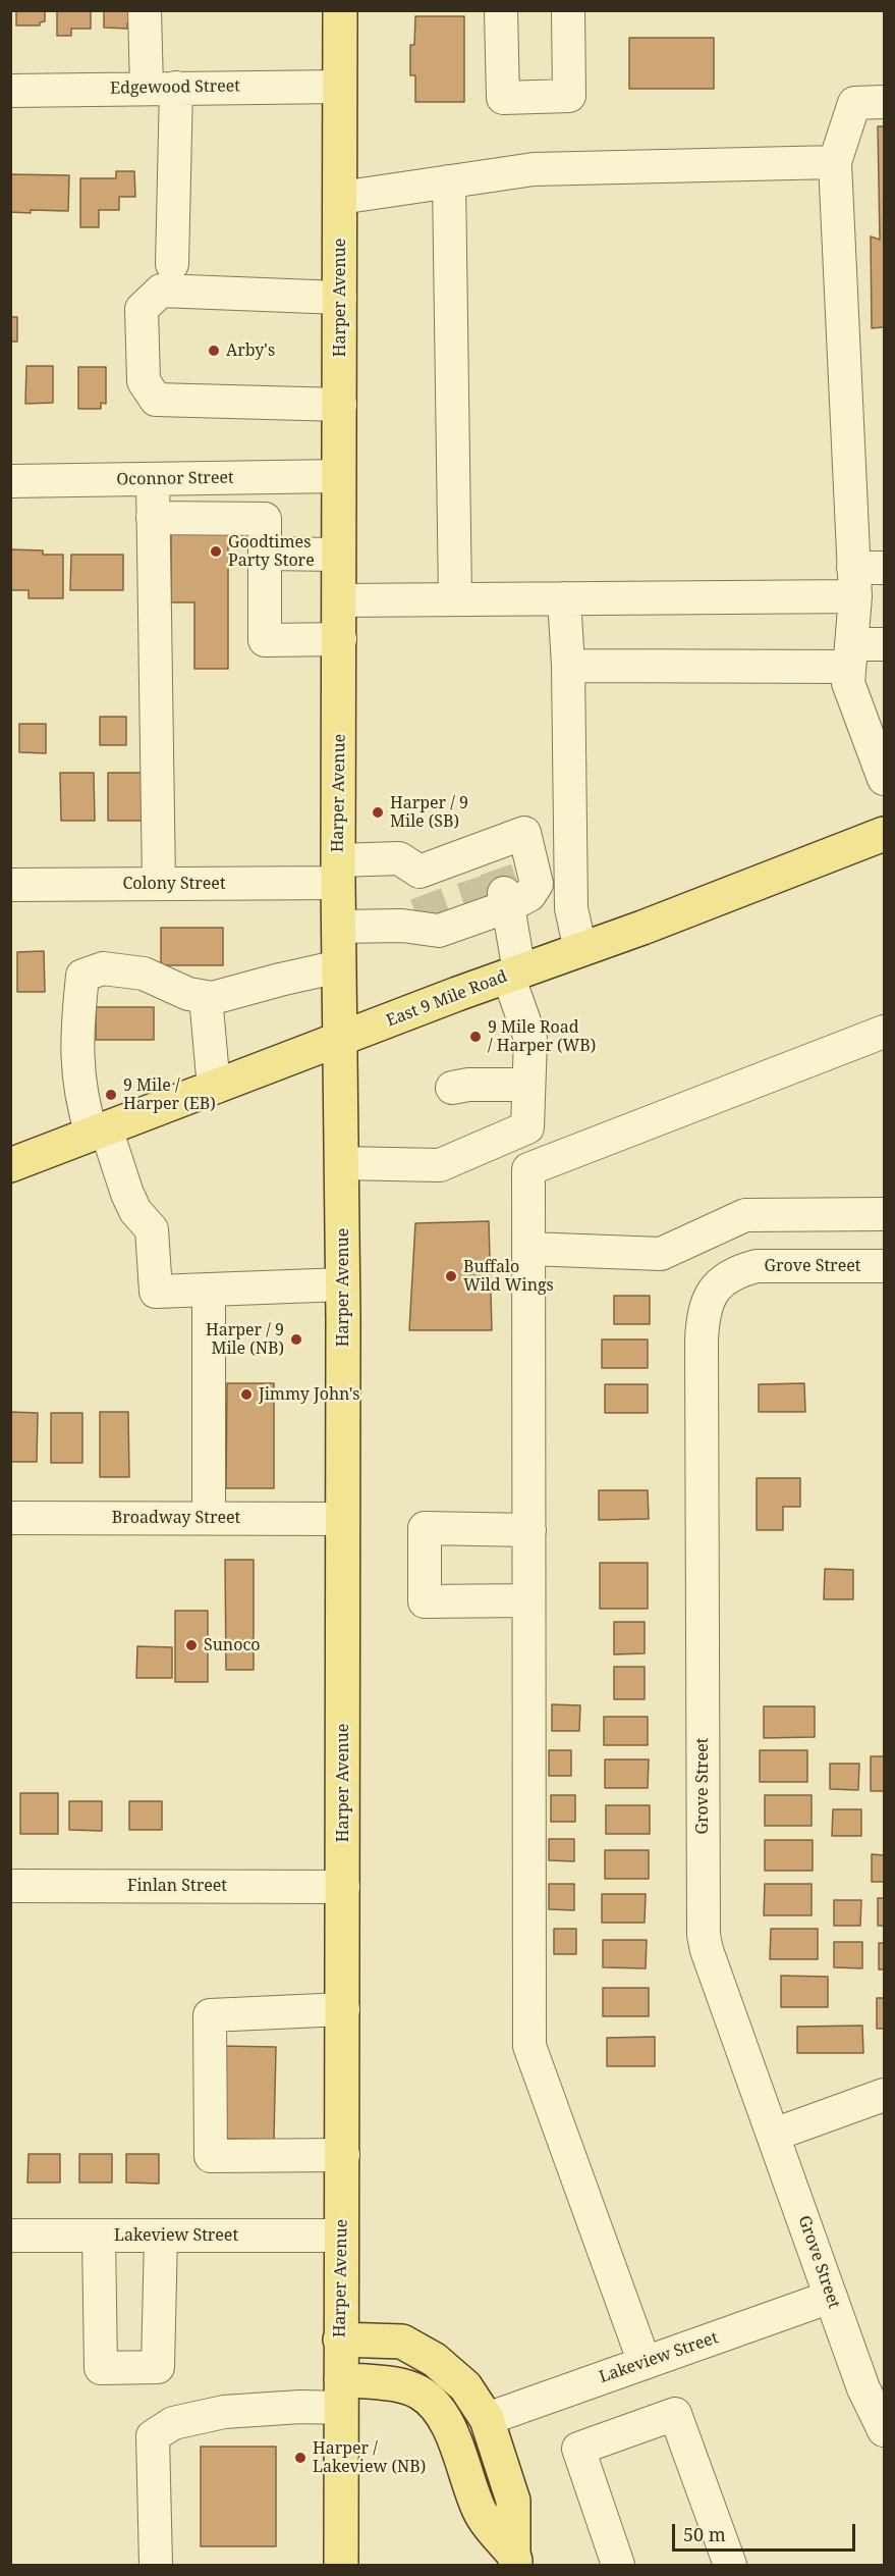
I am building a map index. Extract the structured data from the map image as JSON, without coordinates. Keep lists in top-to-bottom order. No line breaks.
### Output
{"streets":{"main road":["Harper Avenue","East 9 Mile Road"],"street":["Edgewood Street","Oconnor Street","Colony Street","Grove Street","Broadway Street","Finlan Street","Lakeview Street"]},"crossings":[["Edgewood Street","Harper Avenue"],["Harper Avenue","Oconnor Street"],["Harper Avenue","Colony Street"],["Harper Avenue","East 9 Mile Road"],["Harper Avenue","Broadway Street"],["Harper Avenue","Finlan Street"],["Harper Avenue","Lakeview Street"],["Grove Street","Lakeview Street"]],"places":["Arby's","Goodtimes Party Store","Harper / 9 Mile (SB)","9 Mile Road / Harper (WB)","9 Mile / Harper (EB)","Buffalo Wild Wings","Harper / 9 Mile (NB)","Jimmy John's","Sunoco","Harper / Lakeview (NB)"],"scale_bar":"50 m"}
